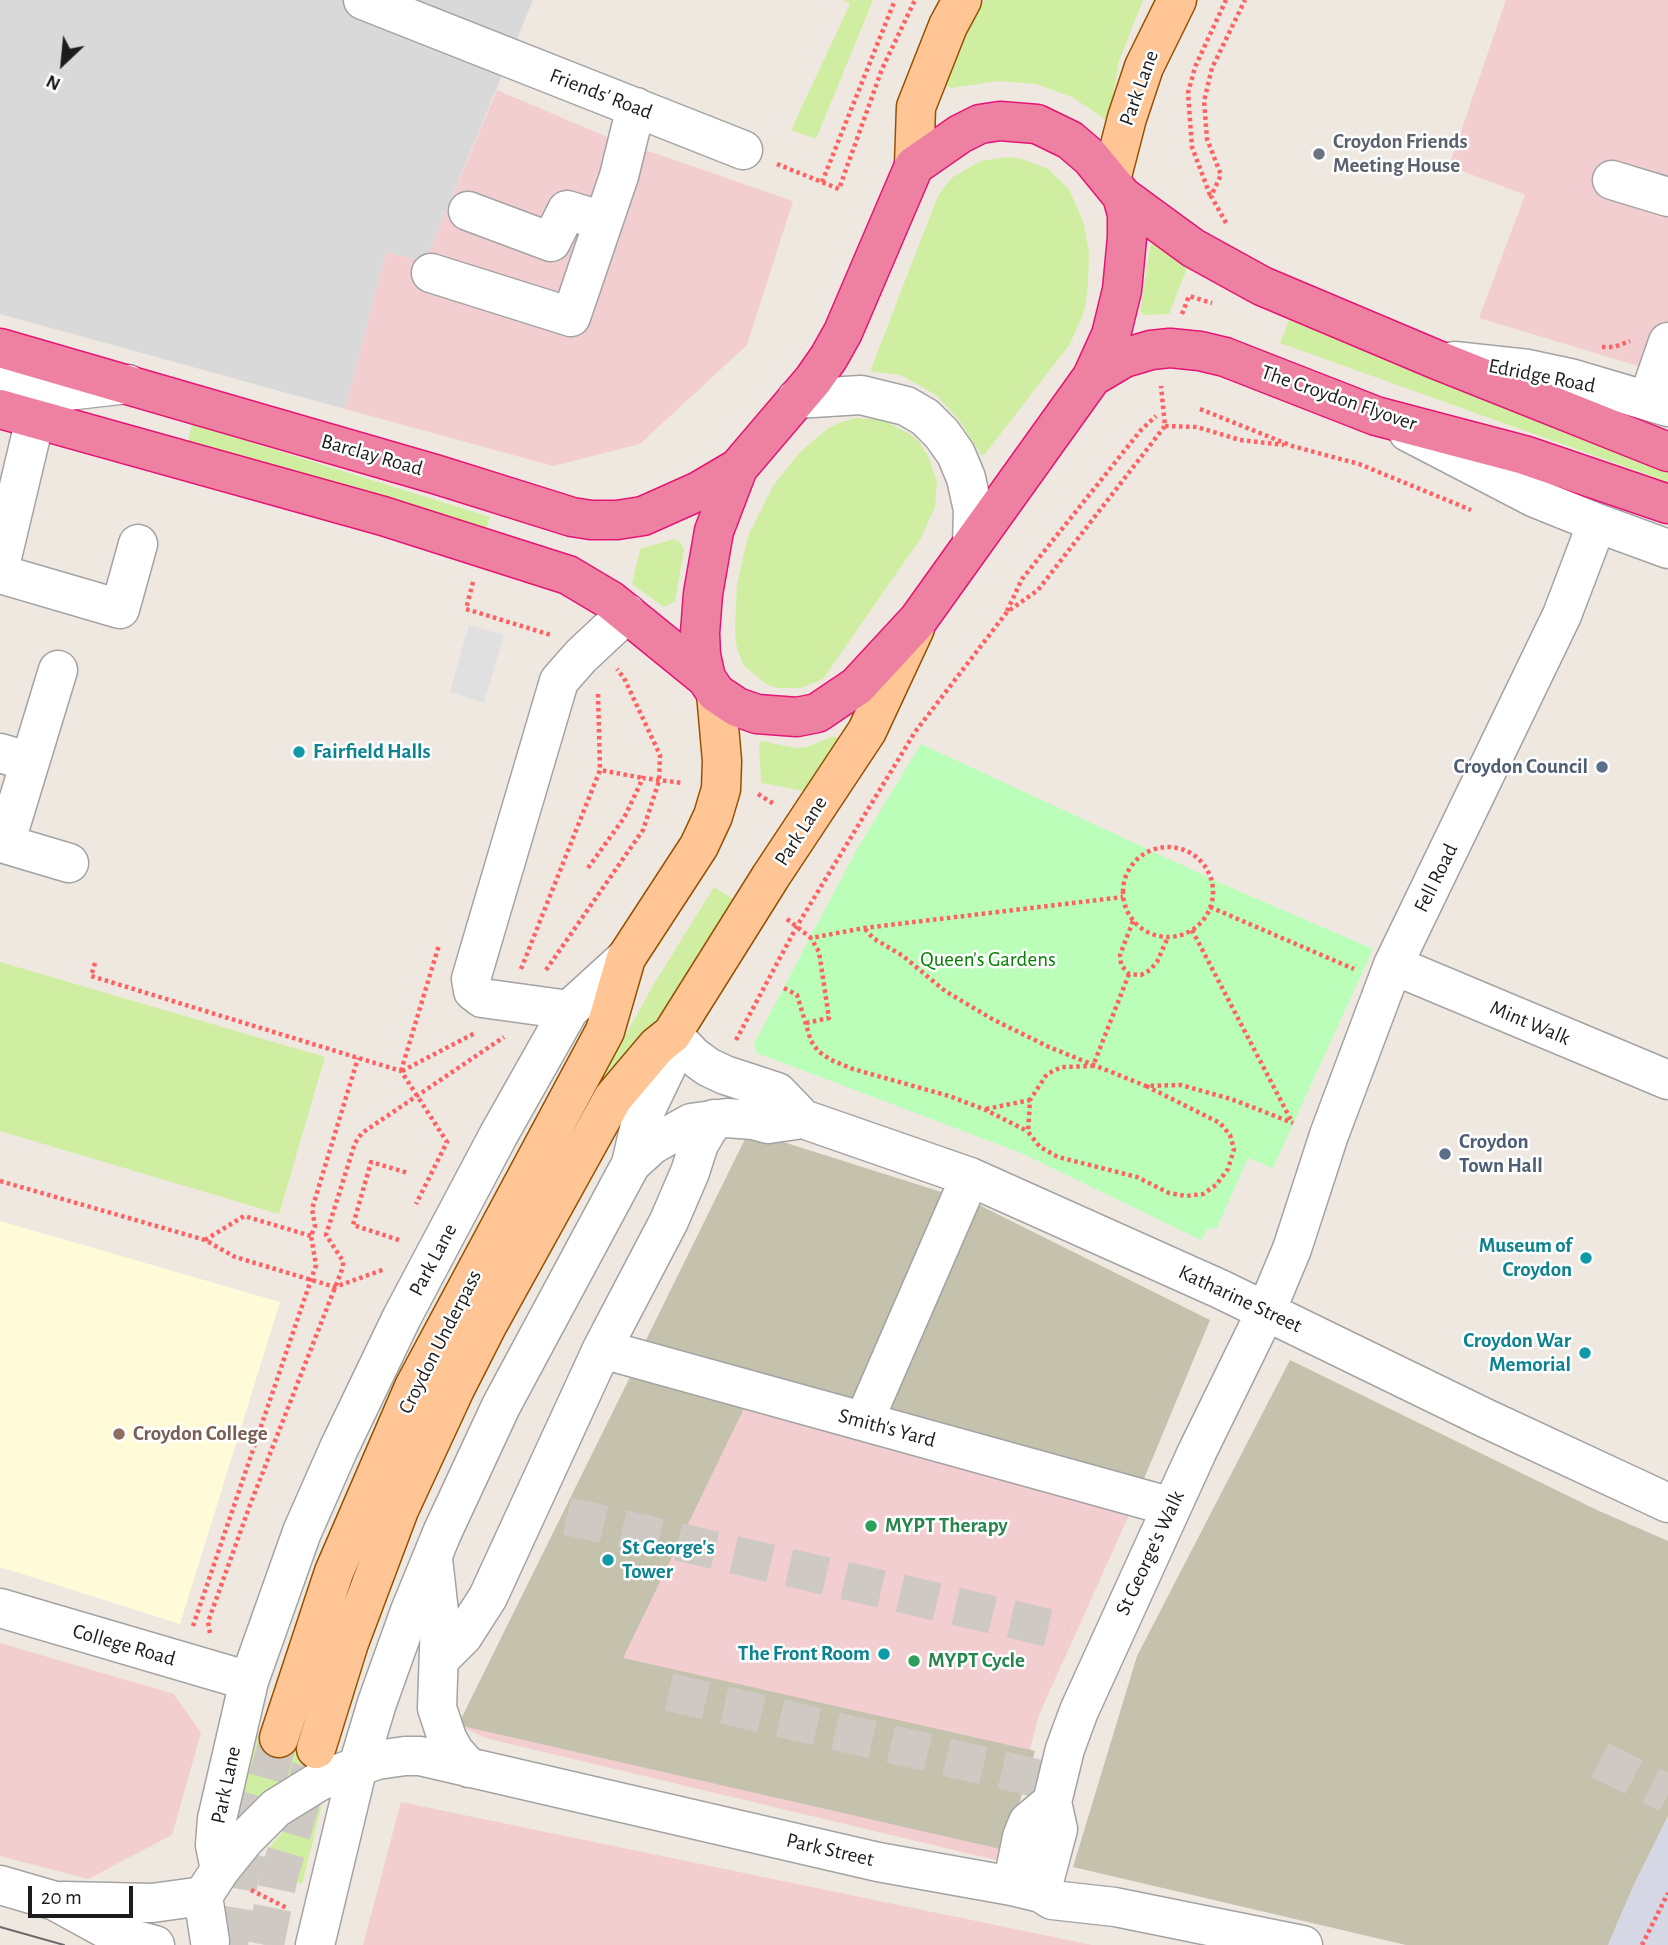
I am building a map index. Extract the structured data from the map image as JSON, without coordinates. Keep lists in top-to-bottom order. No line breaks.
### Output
{"streets":{"highway":["The Croydon Flyover","Barclay Road"],"main road":["Park Lane","Croydon Underpass"],"street":["Friends' Road","Edridge Road","Fell Road","Mint Walk","Katharine Street","Smith's Yard","St George's Walk","College Road","Park Street"]},"crossings":[["Park Lane","Katharine Street"],["Park Lane","Croydon Underpass"],["Park Lane","College Road"],["Park Lane","Park Street"],["Fell Road","Mint Walk"],["Fell Road","Katharine Street"],["Fell Road","St George's Walk"],["Katharine Street","Croydon Underpass"],["Katharine Street","St George's Walk"],["Smith's Yard","St George's Walk"],["St George's Walk","Park Street"]],"parks":["Queen's Gardens"],"places":["Croydon Friends Meeting House","Fairfield Halls","Croydon Council","Croydon Town Hall","Museum of Croydon","Croydon War Memorial","Croydon College","MYPT Therapy","St George's Tower","The Front Room","MYPT Cycle"],"scale_bar":"20 m","north":"bottom left"}
